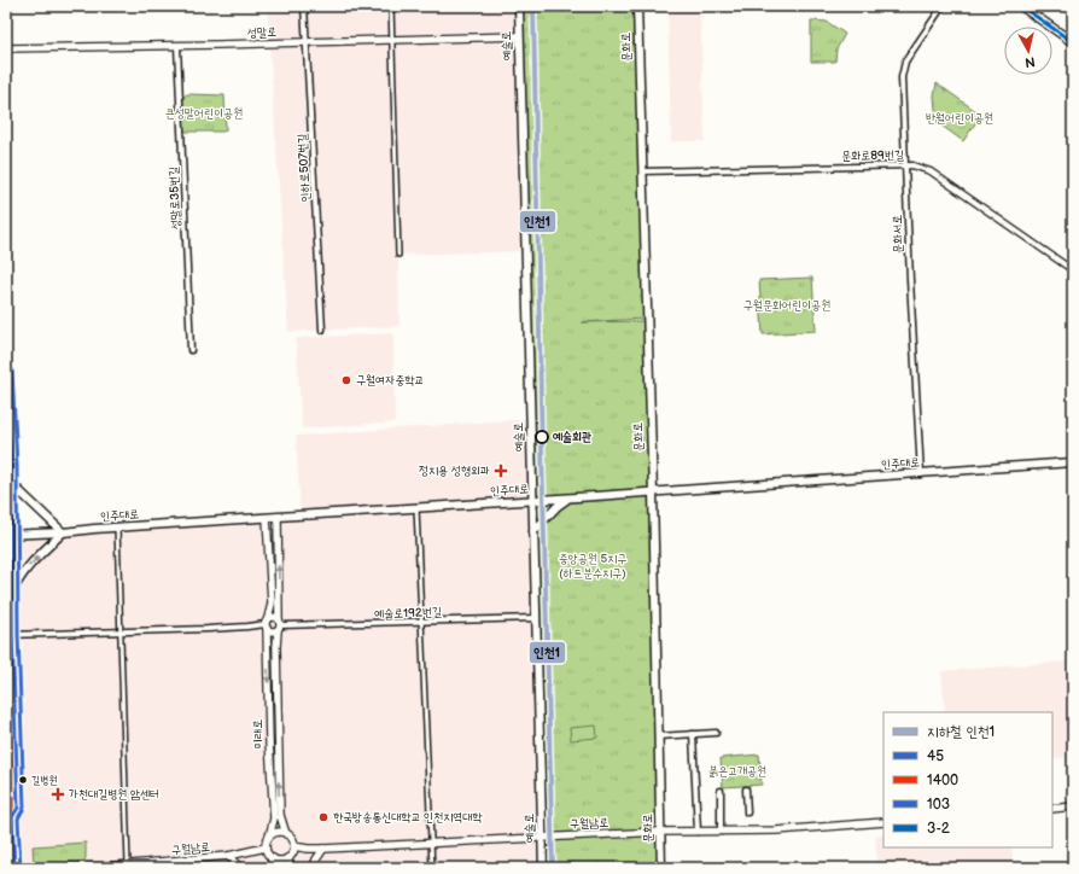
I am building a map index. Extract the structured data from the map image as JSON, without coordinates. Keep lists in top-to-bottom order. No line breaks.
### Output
{"streets":{"main road":["예술로","문화로","인주대로"],"street":["성말로","문화로89번길","인하로507번길","성말로35번길","문화서로","예술로192번길","미래로","구월남로"]},"crossings":[["성말로","예술로"],["성말로","인하로507번길"],["성말로","성말로35번길"],["예술로","인주대로"],["예술로","예술로192번길"],["예술로","구월남로"],["문화로","문화로89번길"],["문화로","인주대로"],["문화로","구월남로"],["문화로89번길","문화서로"],["문화서로","인주대로"],["인주대로","미래로"],["예술로192번길","미래로"],["미래로","구월남로"]],"parks":["큰성말어린이공원","반월어린이공원","구월문화어린이공원","중앙공원 5지구 (하트분수지구)","붉은고개공원"],"places":{"other":["구월여자중학교","예술회관","길병원","한국방송통신대학교 인천지역대학"],"health":["정지용 성형외과","가천대길병원 암센터"]},"lines":["metro line 인천1","transit line 3-2","transit line 45","transit line 103","transit line 1400"],"legend":["지하철 인천1","45","1400","103","3-2"],"north":"bottom"}
